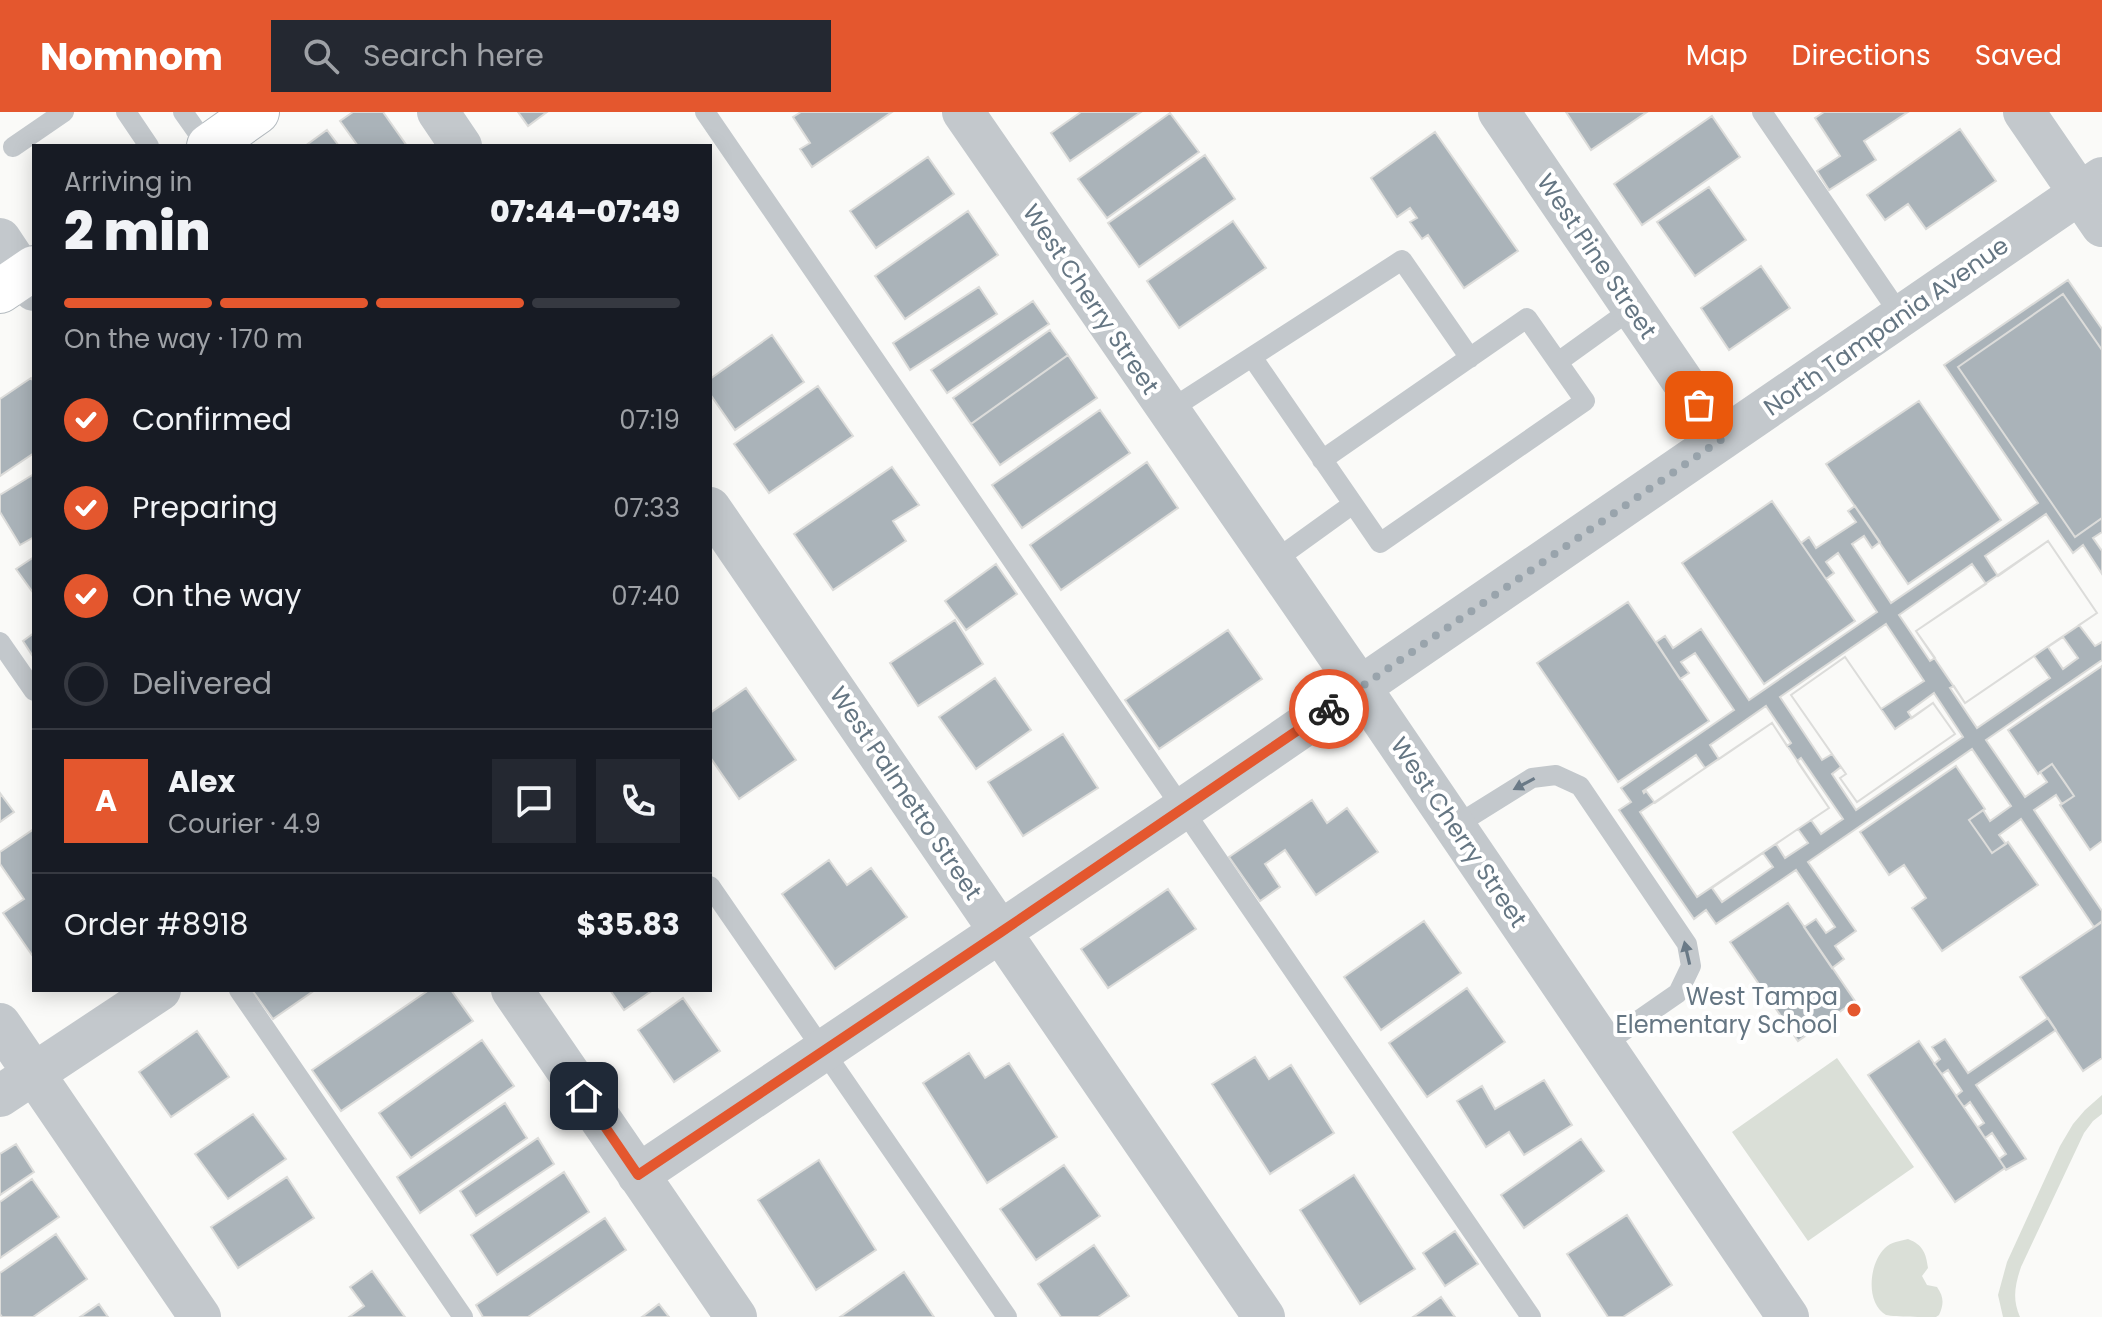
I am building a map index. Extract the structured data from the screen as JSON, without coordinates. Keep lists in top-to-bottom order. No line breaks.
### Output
{"streets":{"street":["West Pine Street","West Cherry Street","North Tampania Avenue","West Palmetto Street"]},"crossings":[["West Pine Street","North Tampania Avenue"],["West Cherry Street","North Tampania Avenue"],["North Tampania Avenue","West Palmetto Street"]],"places":["West Tampa Elementary School"],"page":{"header":"Nomnom","search":"Search here","nav":["Map","Directions","Saved"],"heading":["2 min","Arriving in","07:44–07:49"],"panel":["Alex","Courier · 4.9","Order #8918","$35.83"],"bar":"On the way · 170 m","list":[["Confirmed","07:19"],["Preparing","07:33"],["On the way","07:40"],"Delivered"],"round":"A"}}
